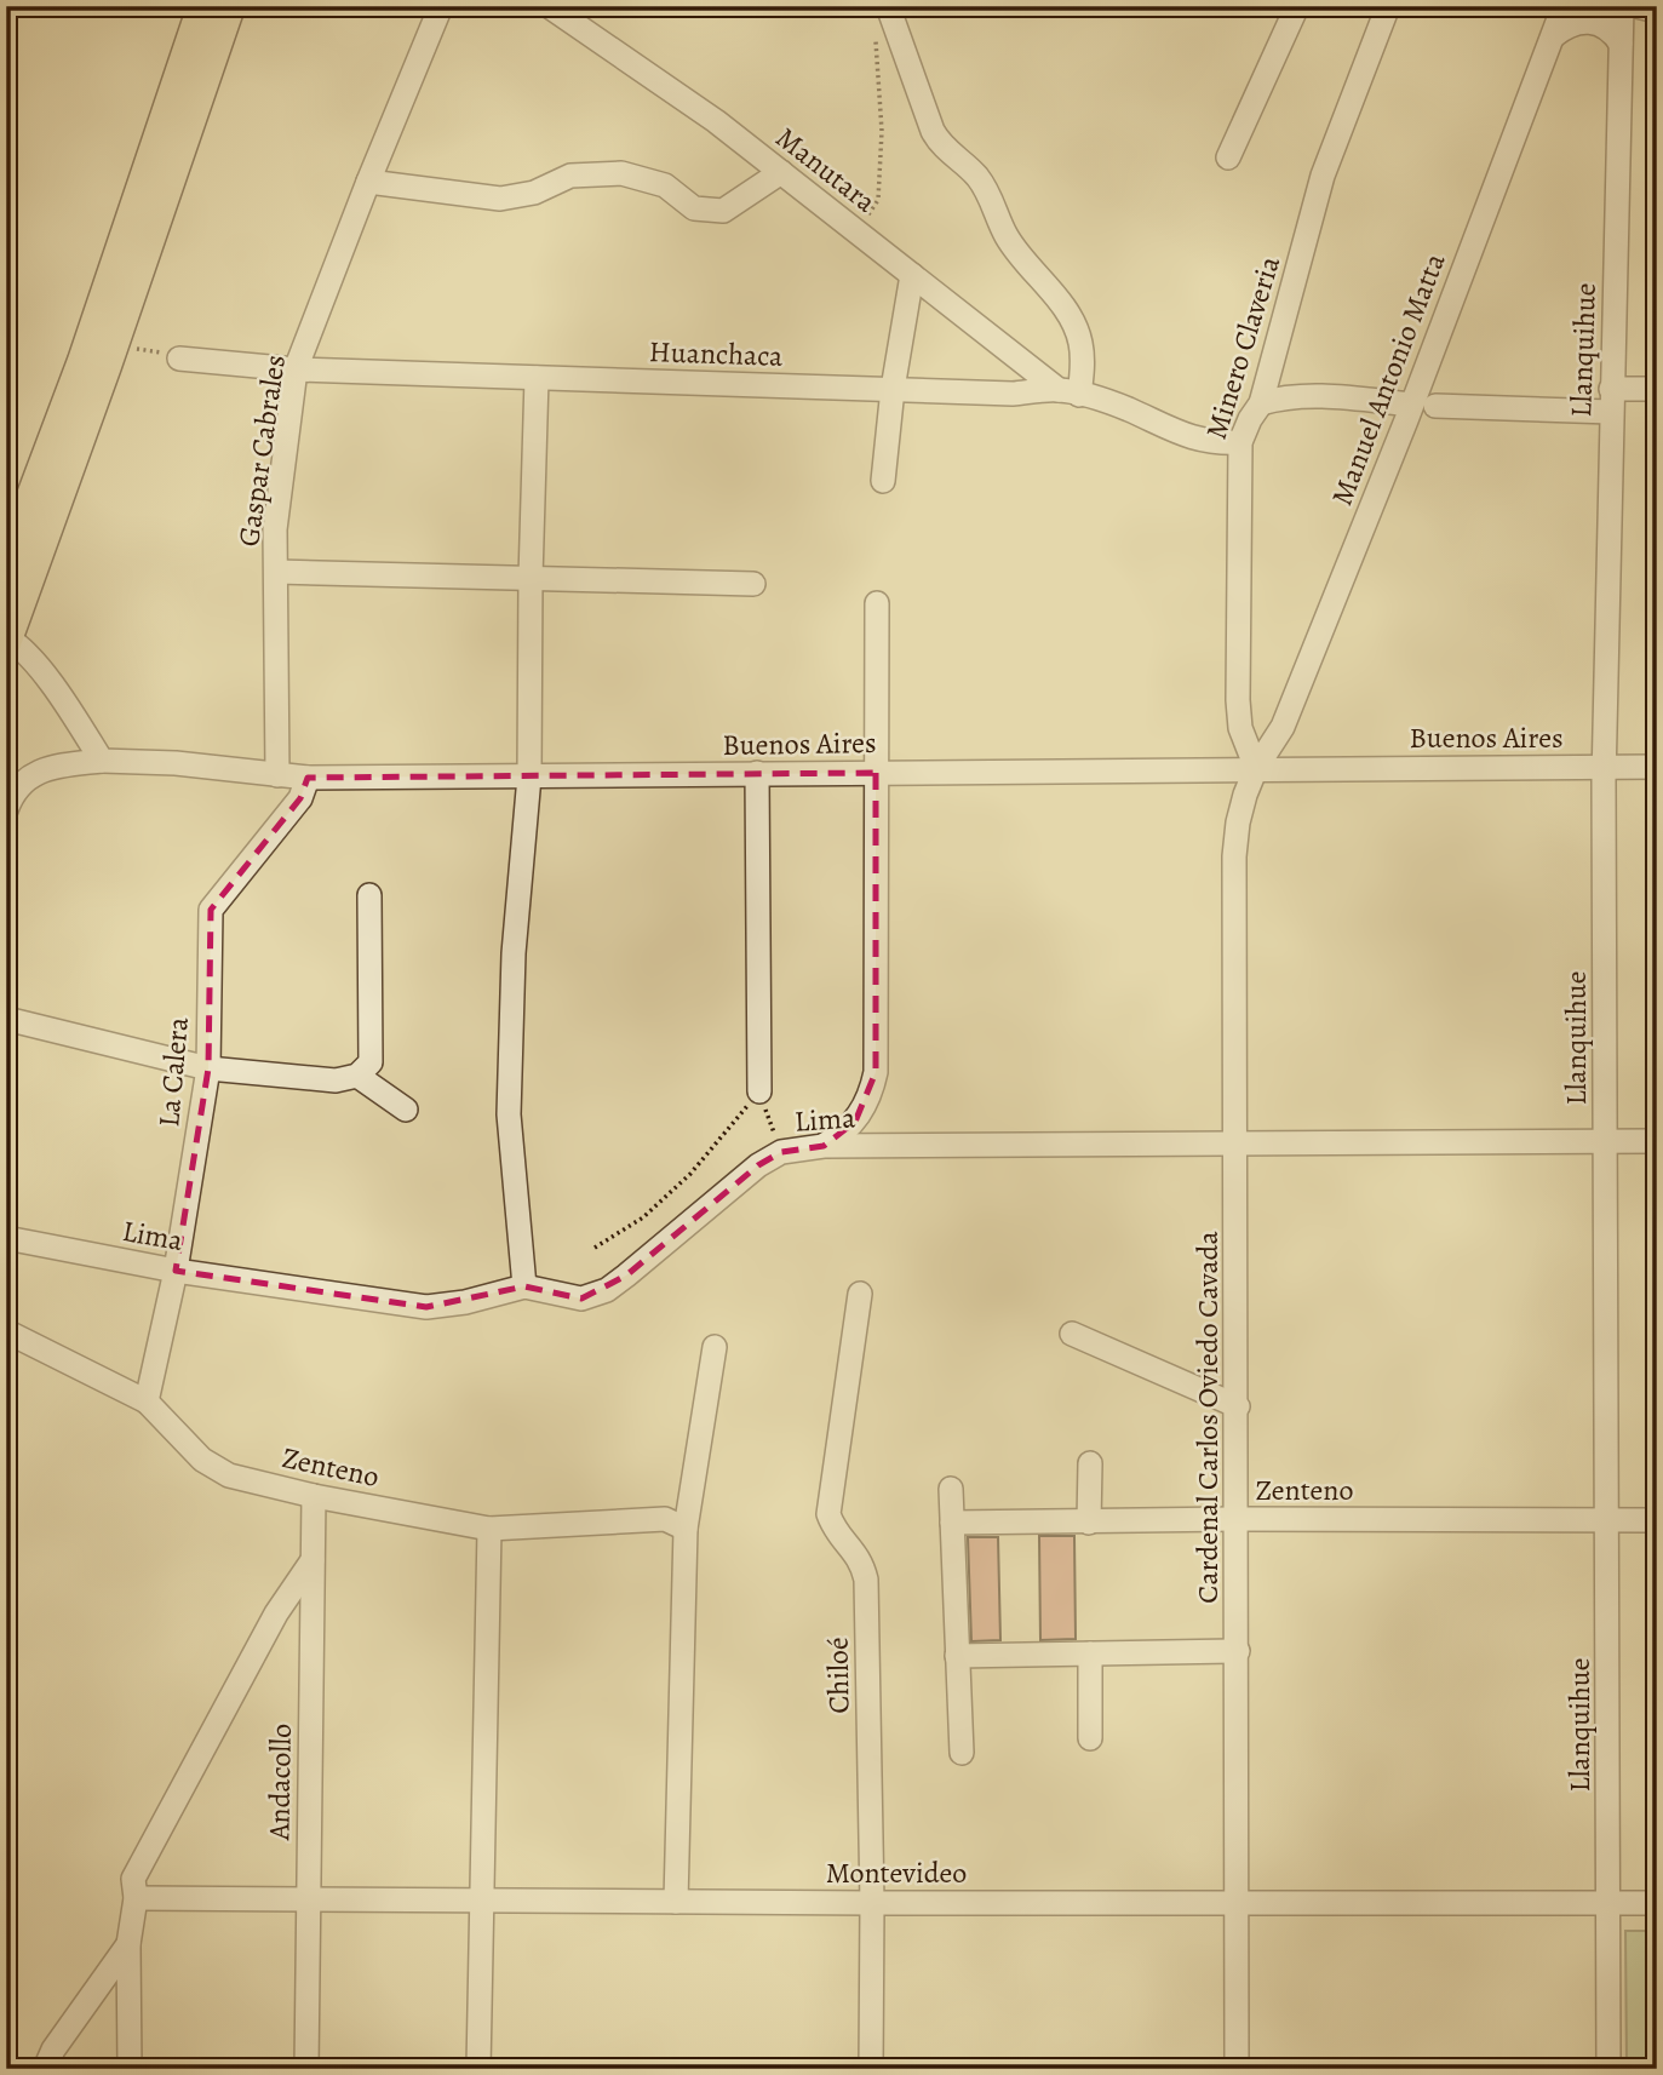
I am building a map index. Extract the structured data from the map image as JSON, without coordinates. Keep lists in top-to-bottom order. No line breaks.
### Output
{"streets":{"street":["Manutara","Minero Claveria","Llanquihue","Huanchaca","Manuel Antonio Matta","Gaspar Cabrales","Buenos Aires","La Calera","Lima","Cardenal Carlos Oviedo Cavada","Zenteno","Chiloé","Andacollo","Montevideo"]},"crossings":[["Manutara","Huanchaca"],["Minero Claveria","Huanchaca"],["Minero Claveria","Manuel Antonio Matta"],["Minero Claveria","Buenos Aires"],["Minero Claveria","Cardenal Carlos Oviedo Cavada"],["Llanquihue","Buenos Aires"],["Llanquihue","Lima"],["Llanquihue","Zenteno"],["Llanquihue","Montevideo"],["Huanchaca","Gaspar Cabrales"],["Manuel Antonio Matta","Buenos Aires"],["Manuel Antonio Matta","Cardenal Carlos Oviedo Cavada"],["Gaspar Cabrales","Buenos Aires"],["Buenos Aires","La Calera"],["Buenos Aires","Cardenal Carlos Oviedo Cavada"],["La Calera","Lima"],["La Calera","Zenteno"],["Lima","Cardenal Carlos Oviedo Cavada"],["Cardenal Carlos Oviedo Cavada","Zenteno"],["Cardenal Carlos Oviedo Cavada","Montevideo"],["Zenteno","Andacollo"],["Chiloé","Montevideo"],["Andacollo","Montevideo"]]}
